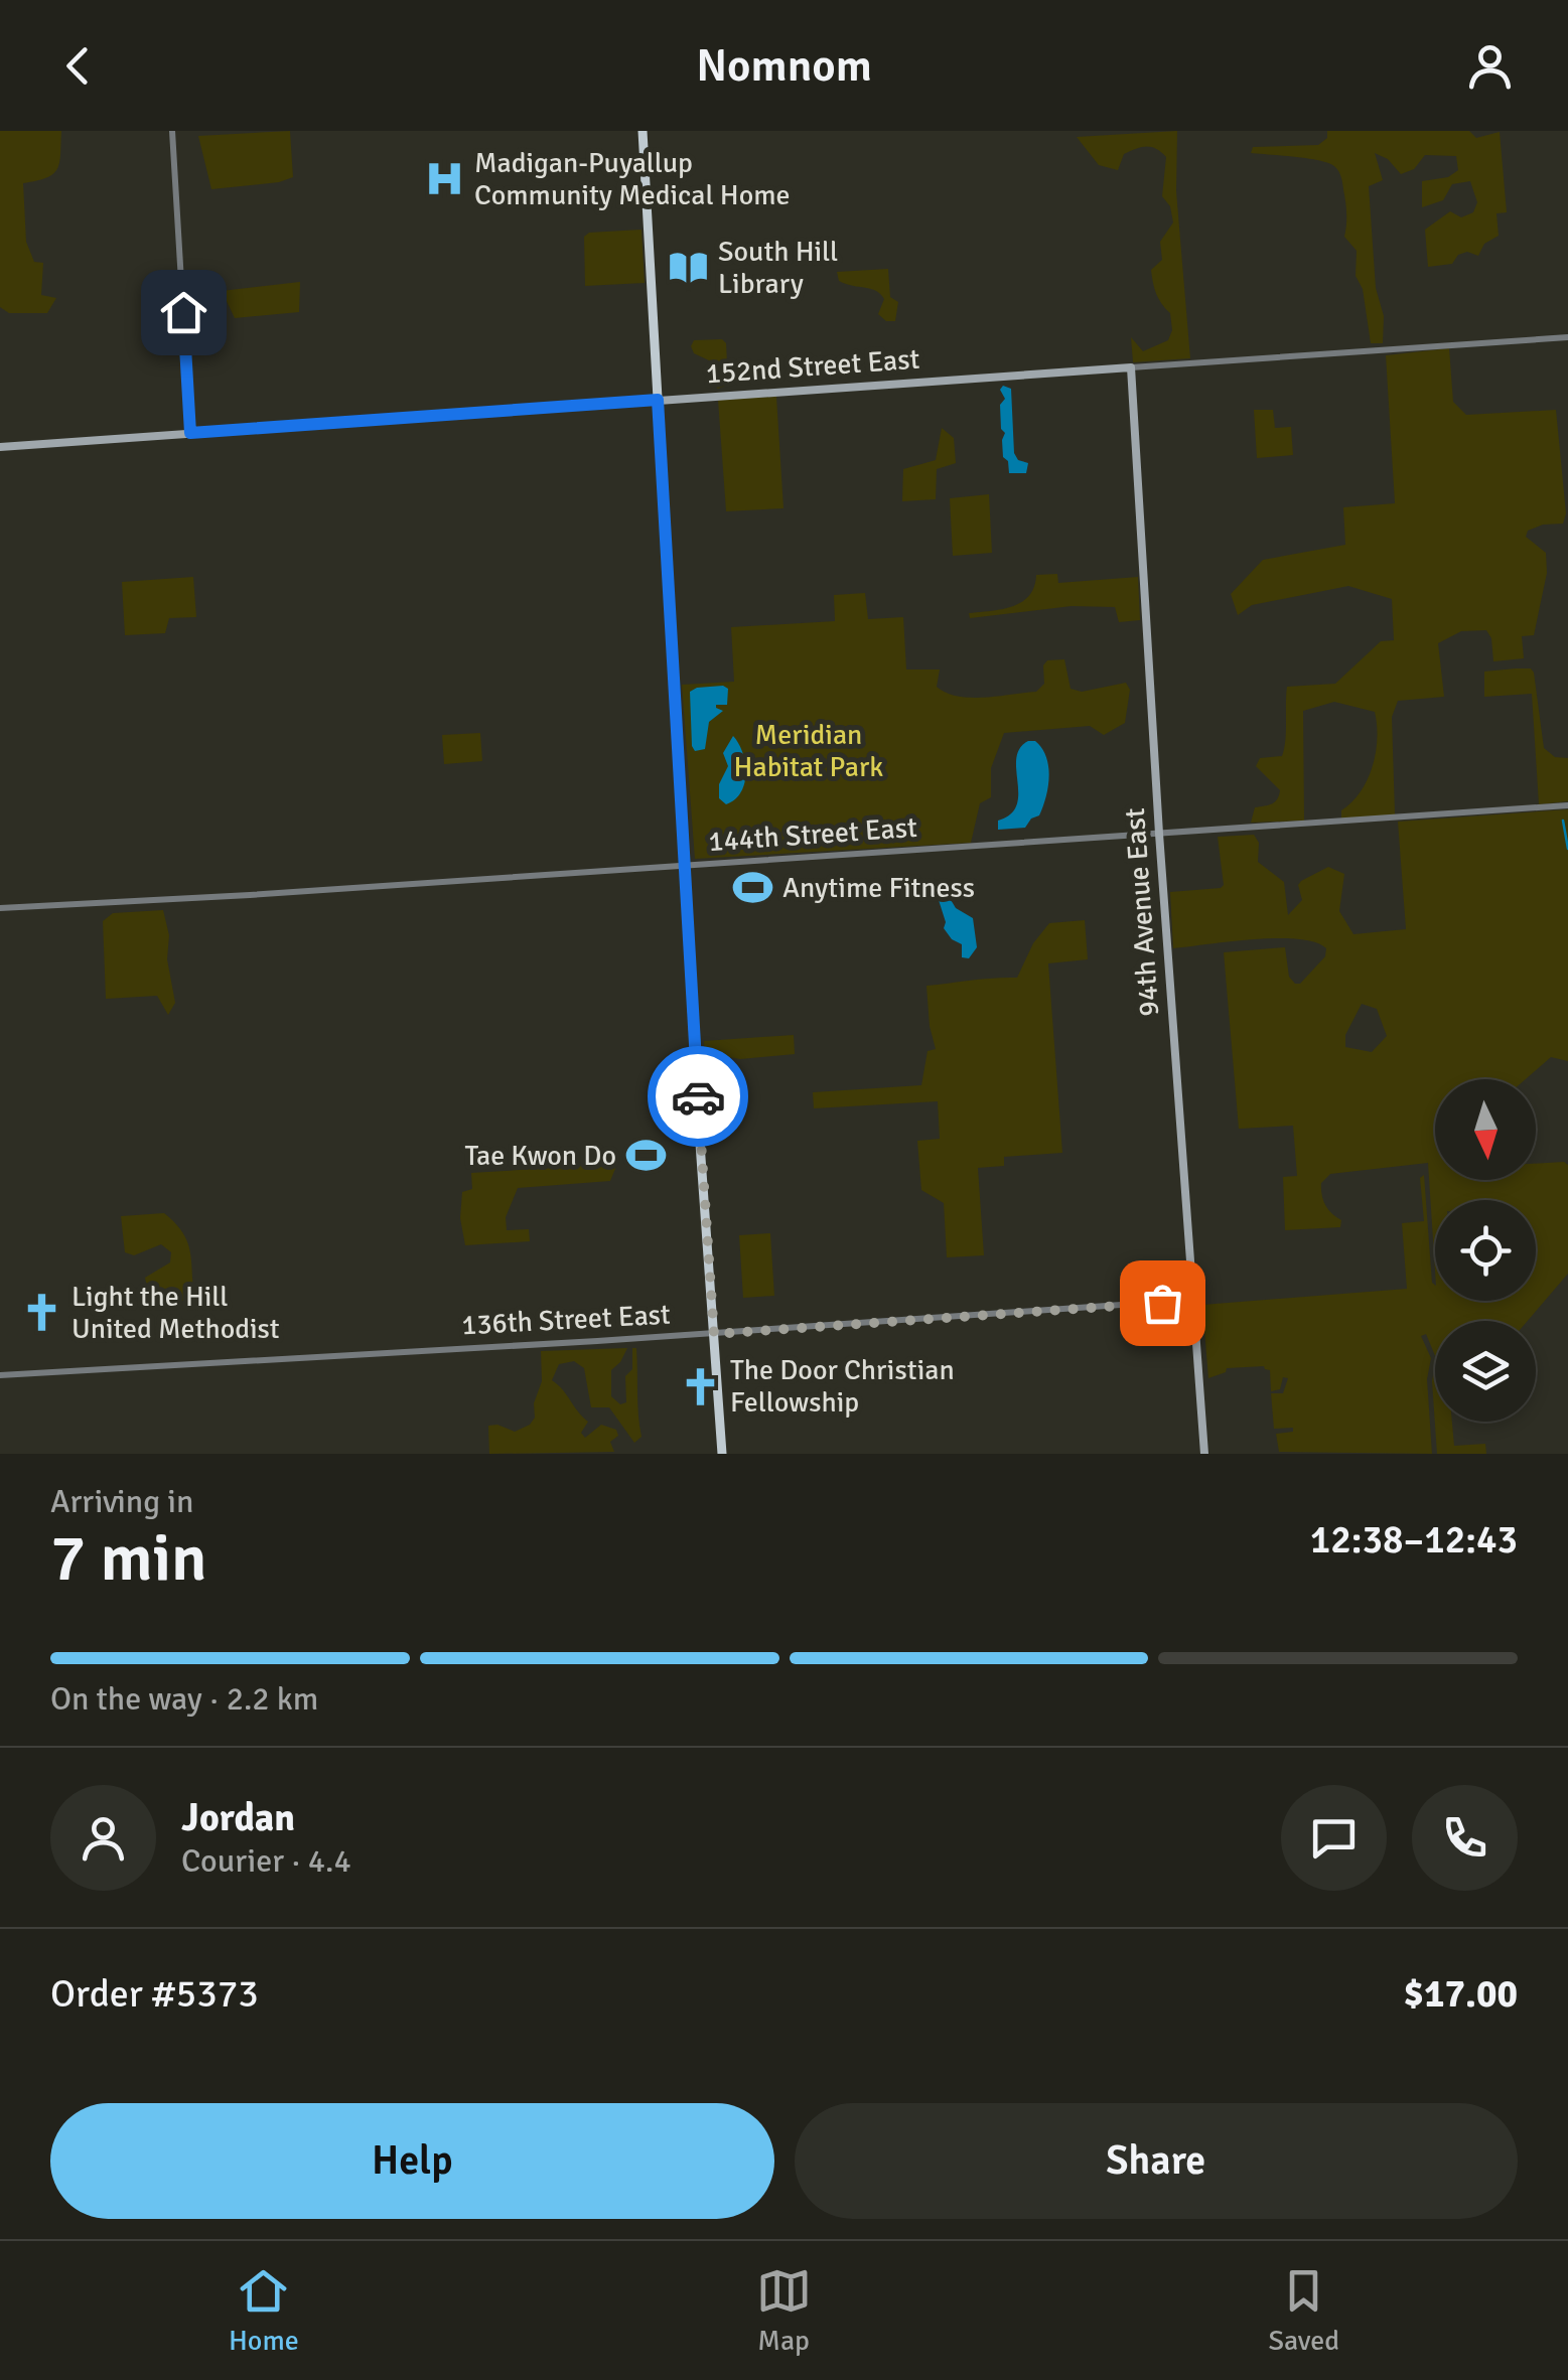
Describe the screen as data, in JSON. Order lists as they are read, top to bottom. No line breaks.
{"streets":{"main road":["152nd Street East","94th Avenue East"],"street":["144th Street East","136th Street East"]},"crossings":[["152nd Street East","94th Avenue East"],["144th Street East","94th Avenue East"],["94th Avenue East","136th Street East"]],"parks":["Meridian Habitat Park"],"places":{"hospital":["Madigan-Puyallup Community Medical Home"],"library":["South Hill Library"],"sports":["Anytime Fitness","Tae Kwon Do"],"church":["Light the Hill United Methodist","The Door Christian Fellowship"]},"north":"bottom","page":{"header":"Nomnom","heading":["7 min","Arriving in","12:38–12:43"],"panel":["Jordan","Courier · 4.4","Order #5373","$17.00"],"bar":"On the way · 2.2 km","buttons":["Help","Share"],"tabs":["Home","Map","Saved"]}}
